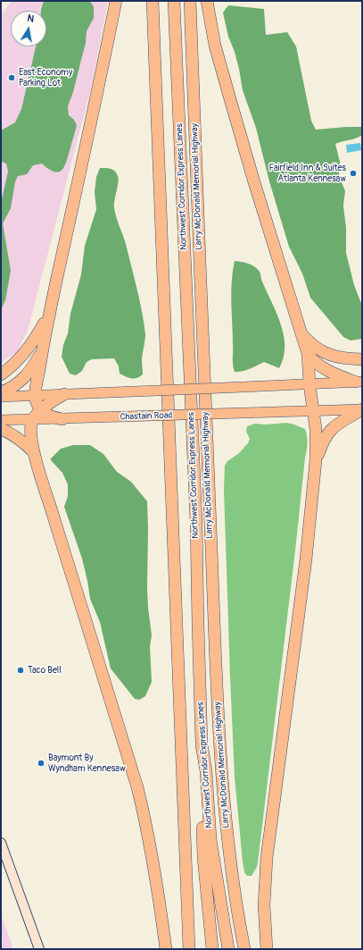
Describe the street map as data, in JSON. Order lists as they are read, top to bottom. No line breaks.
{"streets":{"highway":["Northwest Corridor Express Lanes","Larry McDonald Memorial Highway"],"main road":["Chastain Road"]},"places":["East Economy Parking Lot","Fairfield Inn & Suites Atlanta Kennesaw","Taco Bell","Baymont By Wyndham Kennesaw"],"north":"top"}
